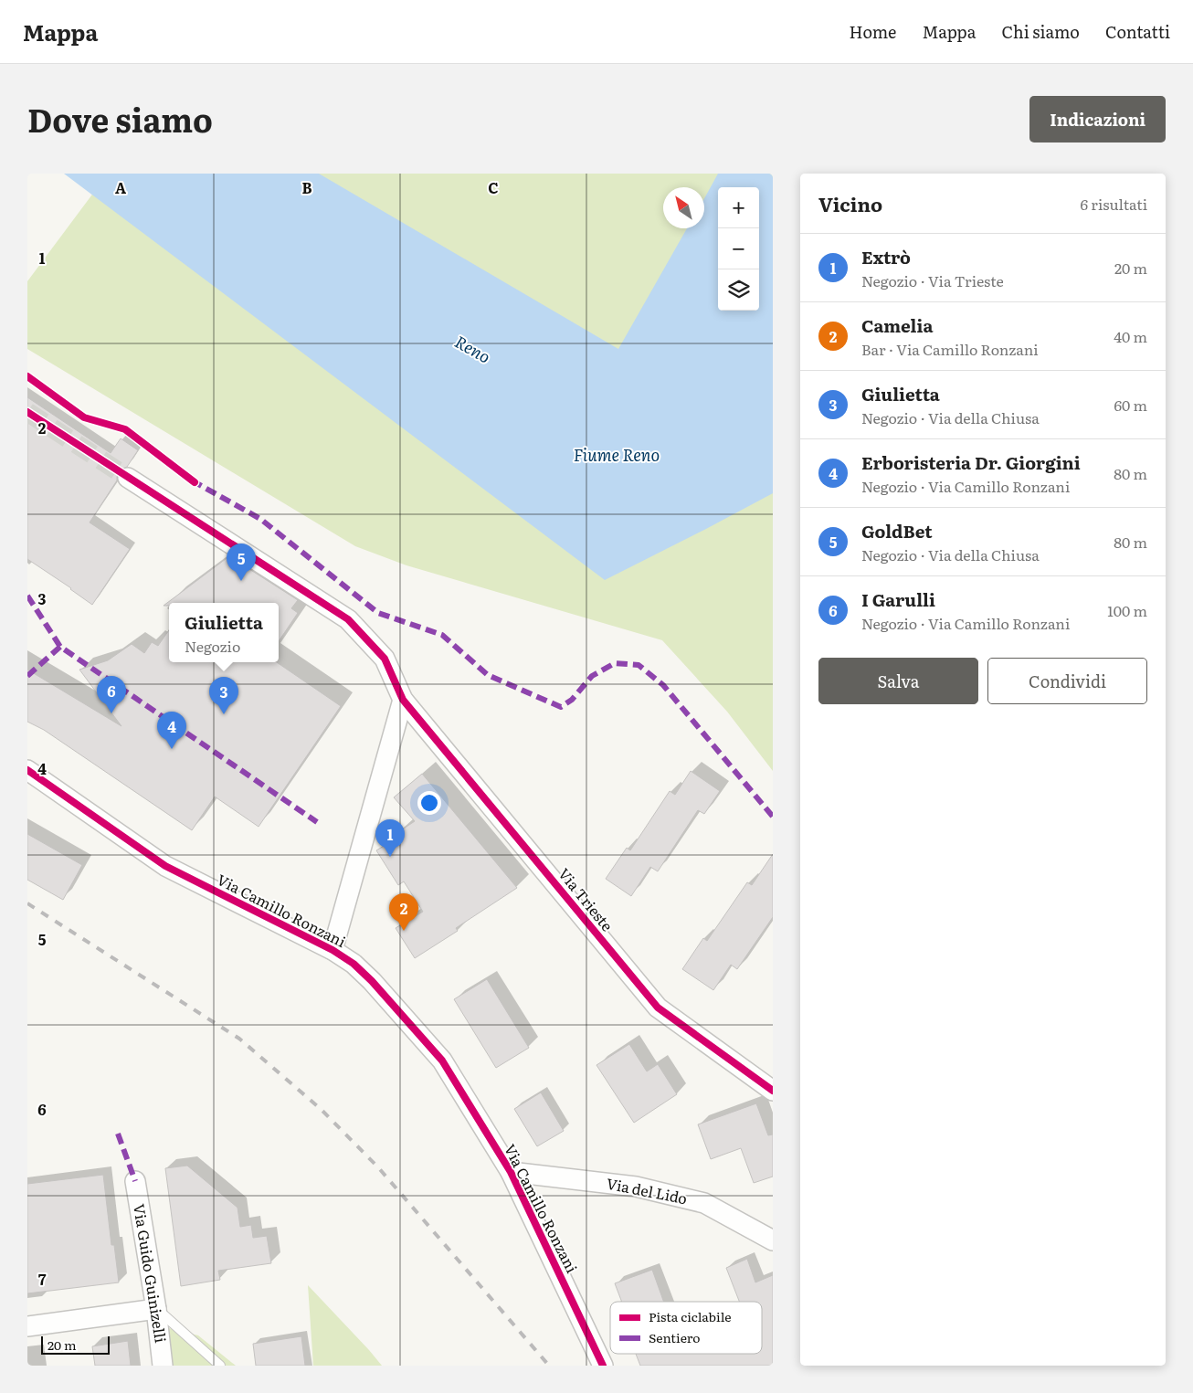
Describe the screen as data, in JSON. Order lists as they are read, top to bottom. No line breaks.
{"streets":{"street":["Via Trieste","Via Camillo Ronzani","Via del Lido","Via Guido Guinizelli"]},"crossings":[["Via Camillo Ronzani","Via del Lido"]],"water":["Reno","Fiume Reno"],"legend":["Pista ciclabile","Sentiero"],"scale_bar":"20 m","north":"top left","page":{"header":"Mappa","nav":["Home","Mappa","Chi siamo","Contatti"],"title":"Dove siamo","buttons":["Indicazioni",["Salva","Condividi"]],"heading":["Vicino","6 risultati"],"map_buttons":["+","−"],"list":[{"mark":"1","name":"Extrò","note":"Negozio · Via Trieste","value":"20 m"},{"mark":"2","name":"Camelia","note":"Bar · Via Camillo Ronzani","value":"40 m"},{"mark":"3","name":"Giulietta","note":"Negozio · Via della Chiusa","value":"60 m"},{"mark":"4","name":"Erboristeria Dr. Giorgini","note":"Negozio · Via Camillo Ronzani","value":"80 m"},{"mark":"5","name":"GoldBet","note":"Negozio · Via della Chiusa","value":"80 m"},{"mark":"6","name":"I Garulli","note":"Negozio · Via Camillo Ronzani","value":"100 m"}],"pins":["5","6","3","4","1","2"],"popup":["Giulietta","Negozio"],"scale":"20 m"},"grid":{"columns":["A","B","C"],"rows":["1","2","3","4","5","6","7"]}}
